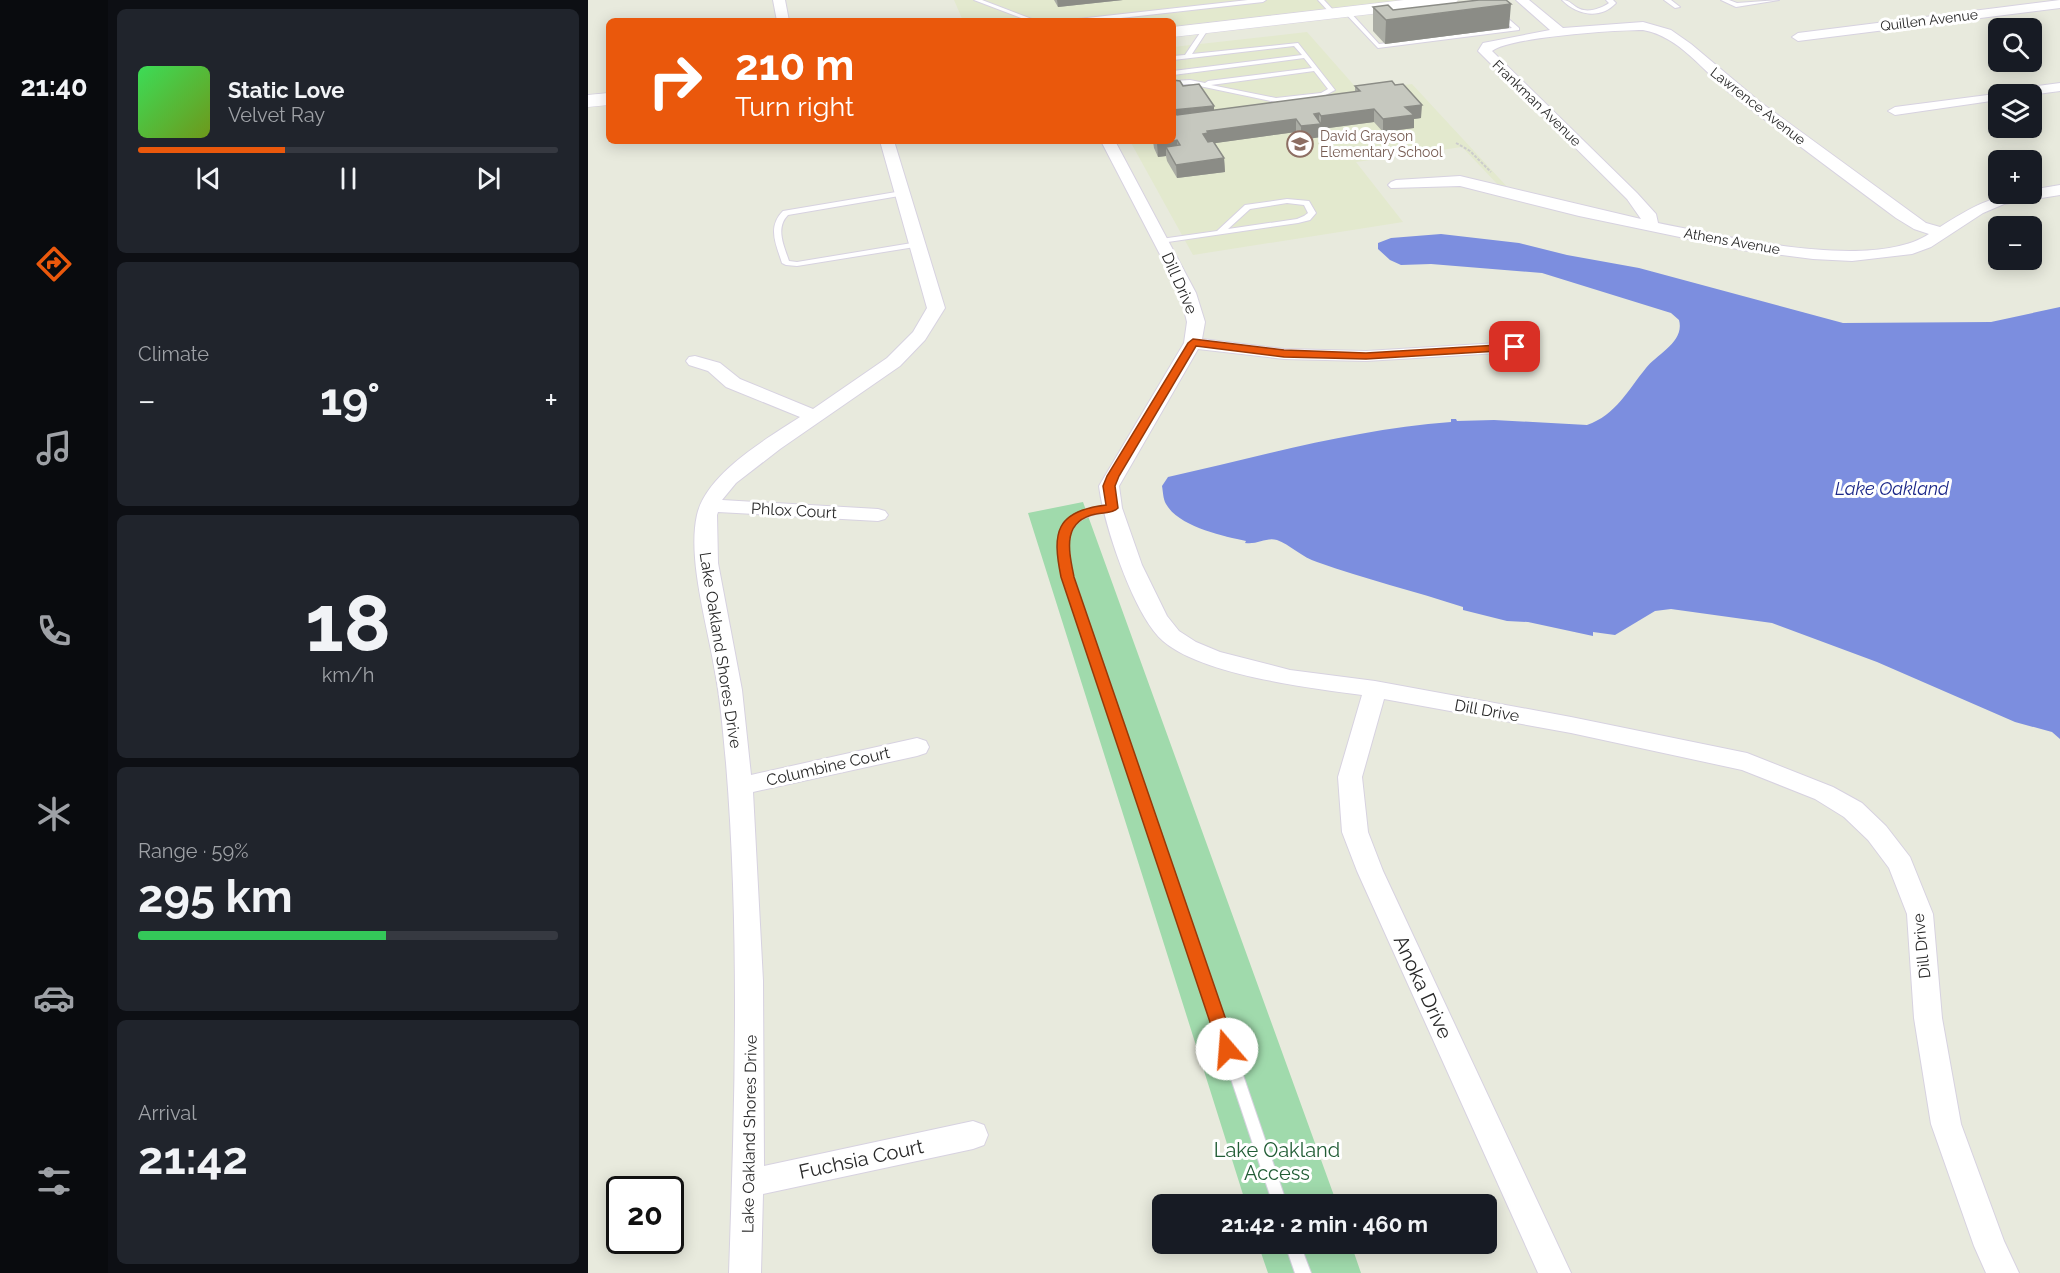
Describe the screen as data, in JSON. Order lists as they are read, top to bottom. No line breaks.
{"streets":{"street":["Quillen Avenue","Frankman Avenue","Lawrence Avenue","Athens Avenue","Dill Drive","Phlox Court","Lake Oakland Shores Drive","Columbine Court","Anoka Drive","Fuchsia Court"]},"crossings":[["Frankman Avenue","Lawrence Avenue"],["Frankman Avenue","Athens Avenue"],["Lawrence Avenue","Athens Avenue"],["Dill Drive","Anoka Drive"],["Phlox Court","Lake Oakland Shores Drive"],["Lake Oakland Shores Drive","Columbine Court"],["Lake Oakland Shores Drive","Fuchsia Court"]],"water":["Lake Oakland"],"parks":["Lake Oakland Access"],"places":{"school or university":["David Grayson Elementary School"]},"page":{"tabs":"21:40","map_buttons":["+","−"],"turn":["210 m","Turn right"],"song":["Static Love","Velvet Ray"],"tile":["Climate",["18","km/h"],["Range · 59%","295 km"],["Arrival","21:42"]],"heat":["−","19°","+"],"limit":"20","trip":"21:42 · 2 min · 460 m"}}
